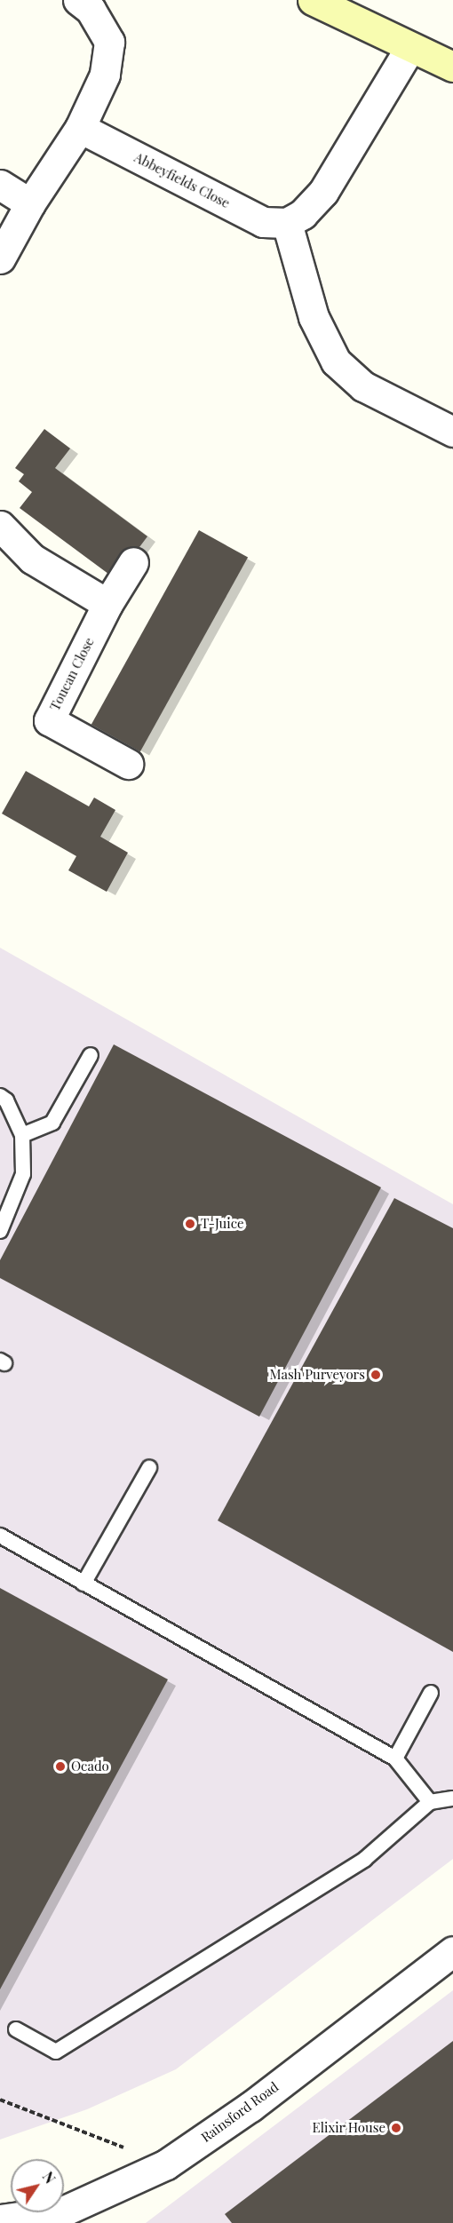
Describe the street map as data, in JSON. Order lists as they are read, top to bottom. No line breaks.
{"streets":{"street":["Abbeyfields Close","Toucan Close","Rainsford Road"]},"places":["T-Juice","Mash Purveyors","Ocado","Elixir House"],"north":"top right"}
